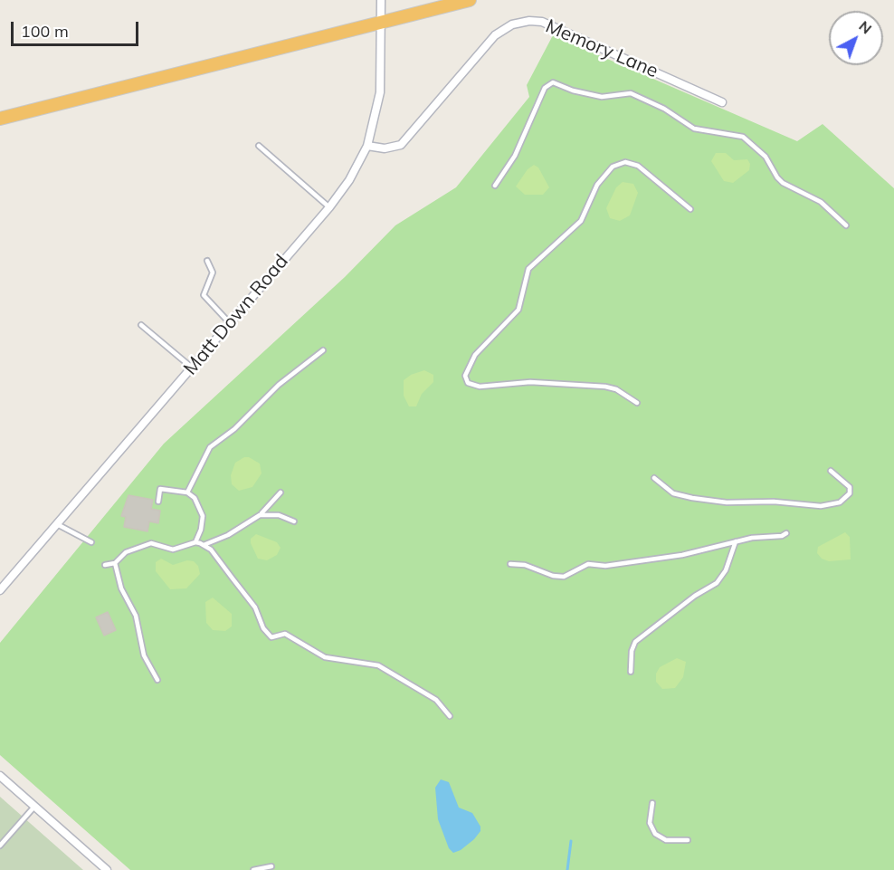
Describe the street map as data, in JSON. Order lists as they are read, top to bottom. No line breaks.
{"streets":{"street":["Memory Lane","Matt Down Road"]},"crossings":[["Memory Lane","Matt Down Road"]],"scale_bar":"100 m","north":"top right"}
